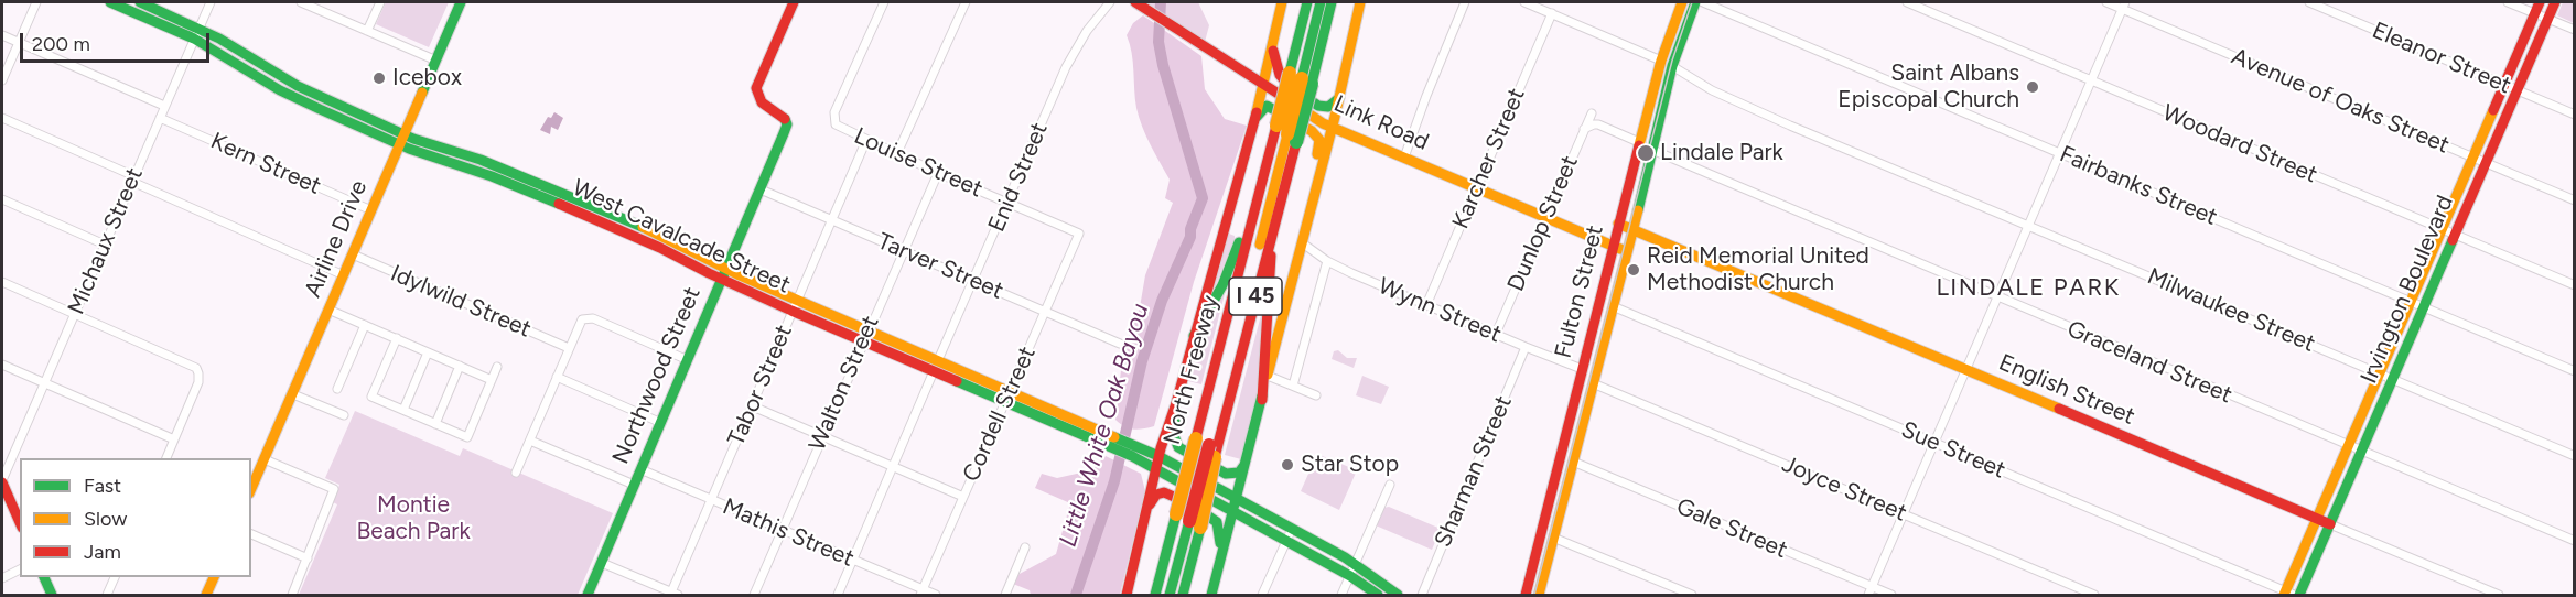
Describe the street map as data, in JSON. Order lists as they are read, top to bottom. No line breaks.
{"streets":{"main road":["Link Road","West Cavalcade Street","Airline Drive","Irvington Boulevard","Fulton Street","I 45","North Freeway","Northwood Street","English Street"],"street":["Eleanor Street","Avenue of Oaks Street","Woodard Street","Karcher Street","Louise Street","Kern Street","Enid Street","Fairbanks Street","Dunlop Street","Michaux Street","Tarver Street","Idylwild Street","Wynn Street","Milwaukee Street","Graceland Street","Walton Street","Tabor Street","Cordell Street","Sue Street","Sharman Street","Joyce Street","Gale Street","Mathis Street"]},"crossings":[["Eleanor Street","Irvington Boulevard"],["Avenue of Oaks Street","Irvington Boulevard"],["Link Road","Karcher Street"],["Link Road","Dunlop Street"],["Link Road","Fulton Street"],["Woodard Street","Irvington Boulevard"],["Karcher Street","Wynn Street"],["Karcher Street","Milwaukee Street"],["Louise Street","Enid Street"],["Louise Street","Walton Street"],["Louise Street","Tabor Street"],["Louise Street","Cordell Street"],["Kern Street","Airline Drive"],["Kern Street","Michaux Street"],["Enid Street","West Cavalcade Street"],["Enid Street","Tarver Street"],["Enid Street","Mathis Street"],["Fairbanks Street","Irvington Boulevard"],["Dunlop Street","Wynn Street"],["Dunlop Street","Graceland Street"],["West Cavalcade Street","Airline Drive"],["West Cavalcade Street","Michaux Street"],["West Cavalcade Street","Northwood Street"],["West Cavalcade Street","Walton Street"],["West Cavalcade Street","Tabor Street"],["West Cavalcade Street","Cordell Street"],["Airline Drive","Idylwild Street"],["Tarver Street","Northwood Street"],["Tarver Street","Walton Street"],["Tarver Street","Tabor Street"],["Tarver Street","Cordell Street"],["Irvington Boulevard","Milwaukee Street"],["Irvington Boulevard","Graceland Street"],["Irvington Boulevard","English Street"],["Irvington Boulevard","Sue Street"],["Fulton Street","Wynn Street"],["Fulton Street","Milwaukee Street"],["Fulton Street","Graceland Street"],["Fulton Street","English Street"],["Fulton Street","Sue Street"],["Fulton Street","Joyce Street"],["Fulton Street","Gale Street"],["Wynn Street","Sharman Street"],["Northwood Street","Mathis Street"],["Walton Street","Mathis Street"],["Tabor Street","Mathis Street"],["Cordell Street","Mathis Street"]],"districts":["LINDALE PARK"],"water":["Little White Oak Bayou"],"parks":["Montie Beach Park"],"places":["Icebox","Saint Albans Episcopal Church","Lindale Park","Reid Memorial United Methodist Church","Star Stop"],"legend":["Fast","Slow","Jam"],"scale_bar":"200 m"}
